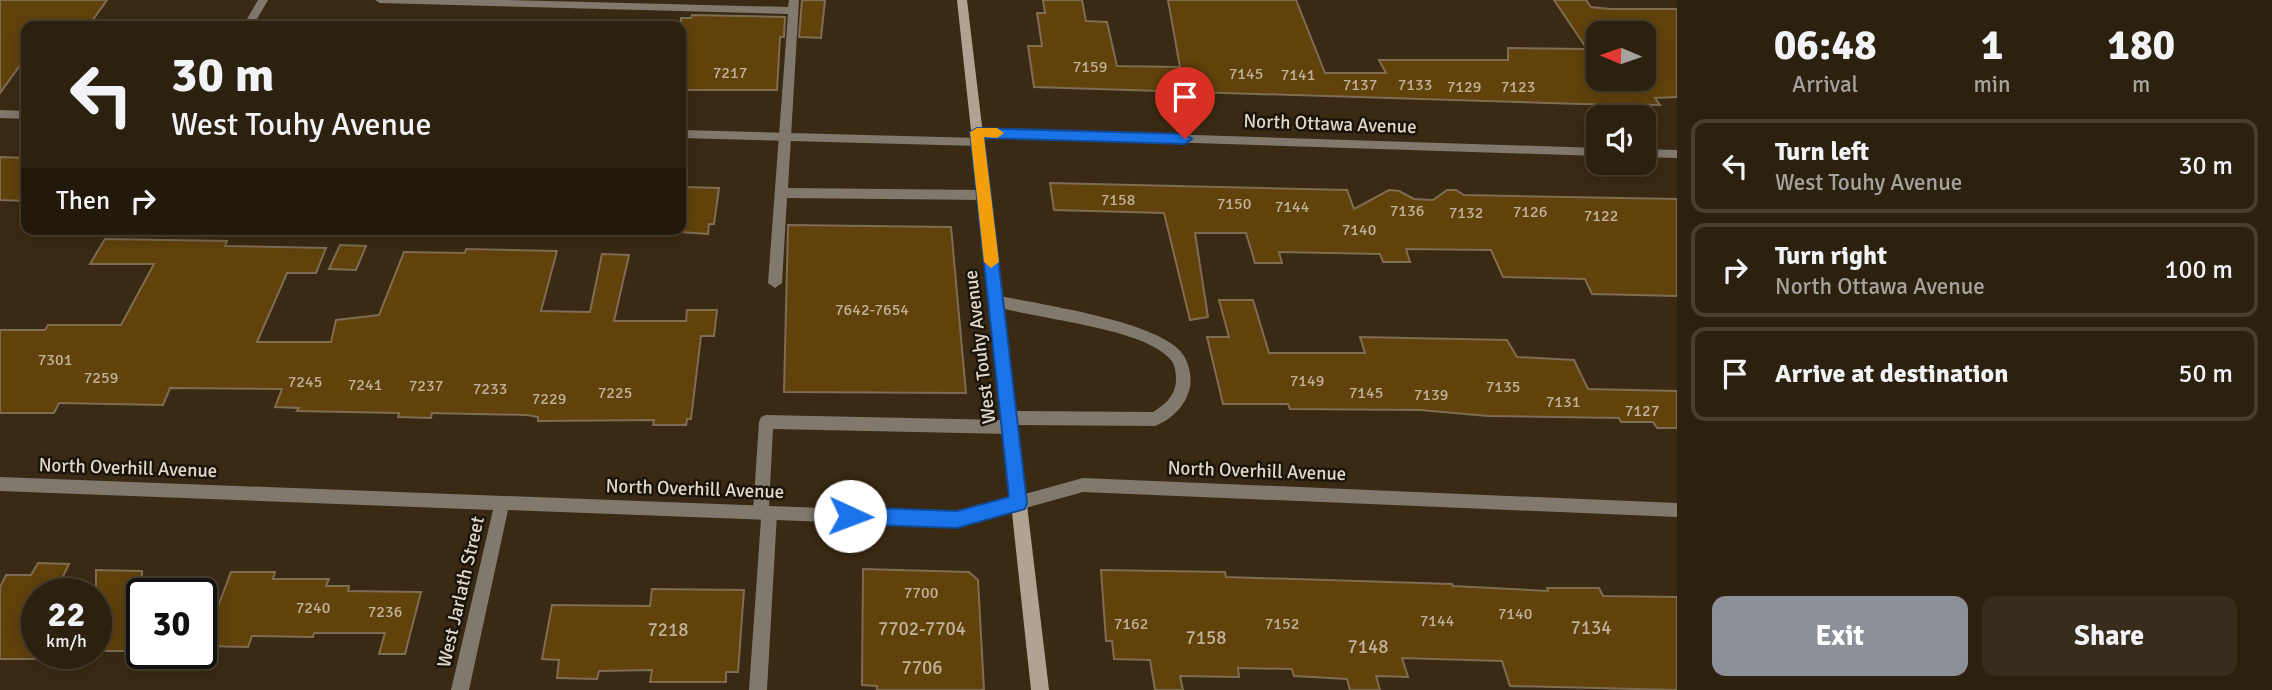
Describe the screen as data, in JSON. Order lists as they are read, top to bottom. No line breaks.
{"streets":{"main road":["West Touhy Avenue"],"street":["North Ottawa Avenue","North Overhill Avenue","West Jarlath Street"]},"crossings":[["North Ottawa Avenue","West Touhy Avenue"],["West Touhy Avenue","North Overhill Avenue"],["North Overhill Avenue","West Jarlath Street"]],"house_numbers":["7159","7217","7145","7141","7137","7133","7129","7123","7158","7150","7144","7136","7126","7132","7122","7140","7642-7654","7301","7259","7149","7245","7241","7237","7135","7233","7225","7145","7139","7229","7131","7127","7700","7240","7236","7140","7144","7162","7152","7134","7702-7704","7218","7158","7148","7706"],"north":"left","page":{"eta":["06:48","Arrival","1","min","180","m"],"turn":["30 m","West Touhy Avenue"],"list":[{"name":"Turn left","note":"West Touhy Avenue","value":"30 m"},{"name":"Turn right","note":"North Ottawa Avenue","value":"100 m"},{"name":"Arrive at destination","value":"50 m"}],"then":"Then","speed":"22 km/h","limit":"30","buttons":["Exit","Share"]}}
